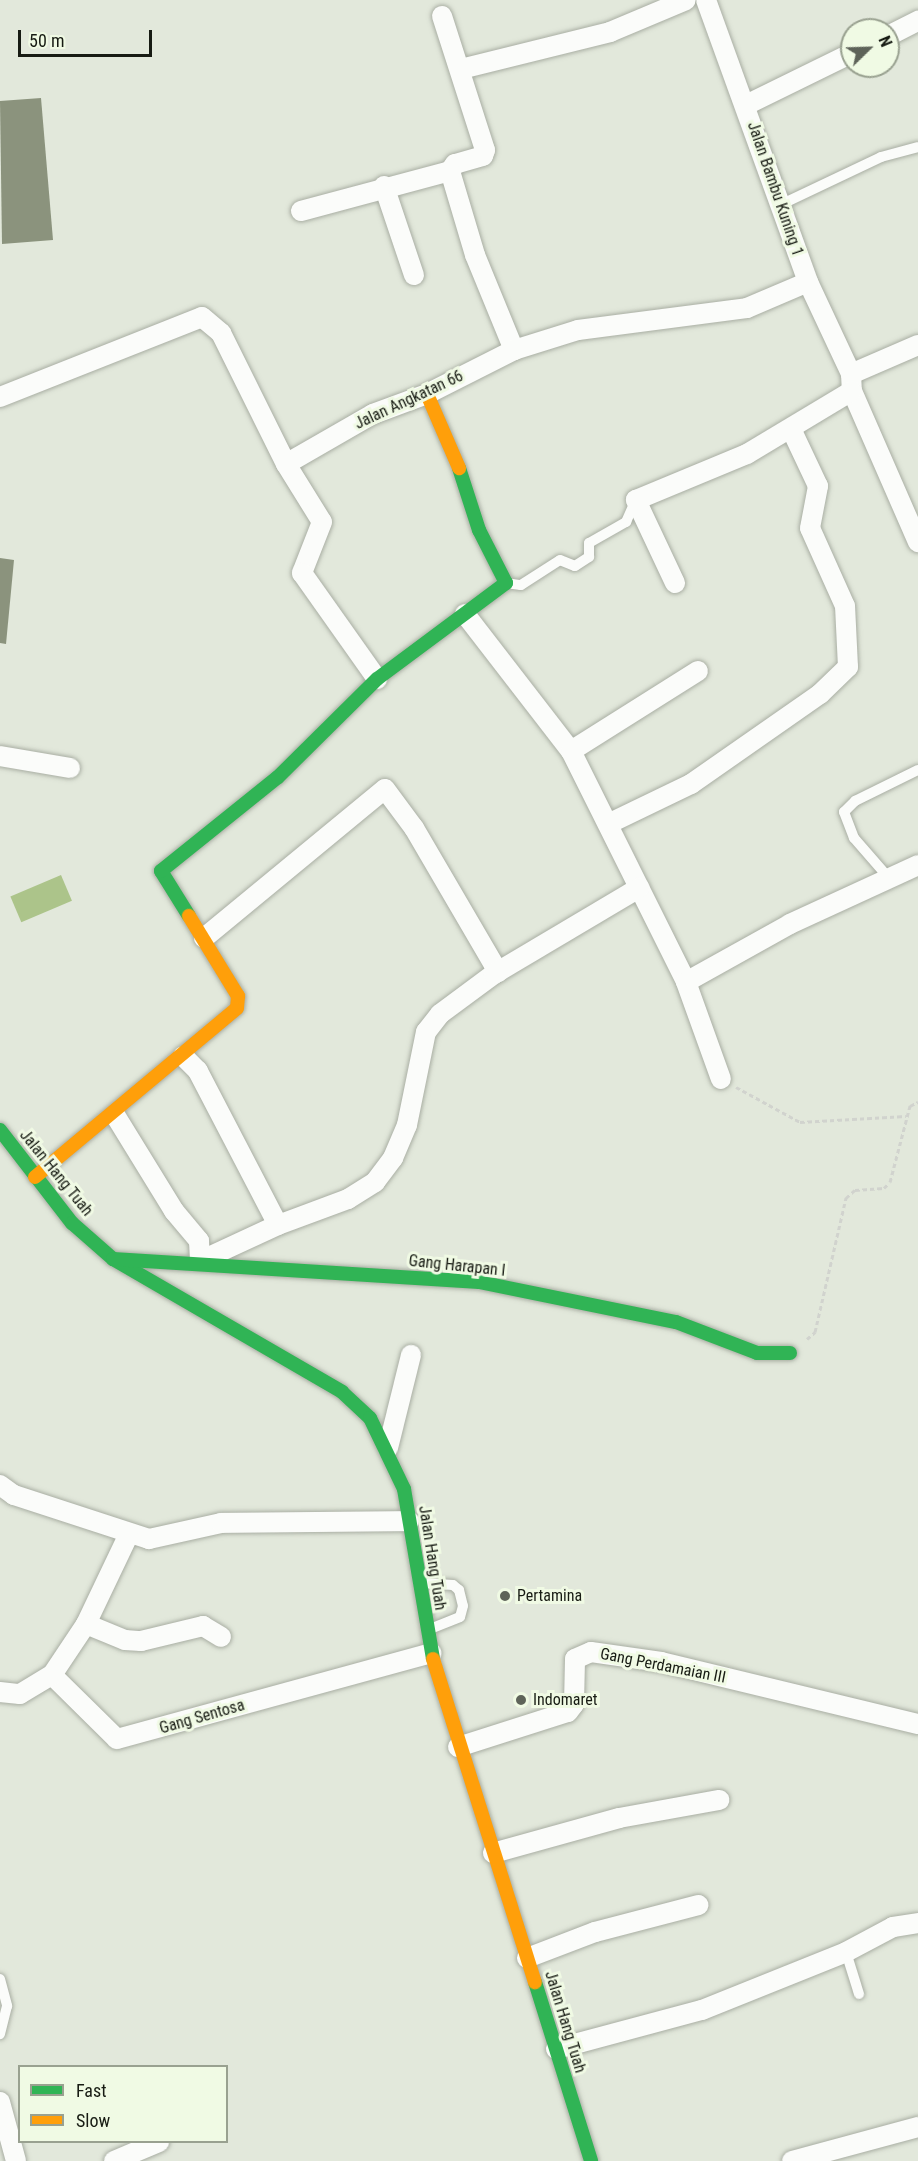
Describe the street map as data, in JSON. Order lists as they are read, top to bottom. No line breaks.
{"streets":{"street":["Jalan Bambu Kuning 1","Jalan Angkatan 66","Jalan Hang Tuah","Gang Harapan I","Gang Perdamaian III","Gang Sentosa"]},"crossings":[["Jalan Bambu Kuning 1","Jalan Angkatan 66"],["Jalan Hang Tuah","Gang Harapan I"],["Jalan Hang Tuah","Gang Perdamaian III"],["Jalan Hang Tuah","Gang Sentosa"]],"places":["Pertamina","Indomaret"],"legend":["Fast","Slow"],"scale_bar":"50 m","north":"top right"}
